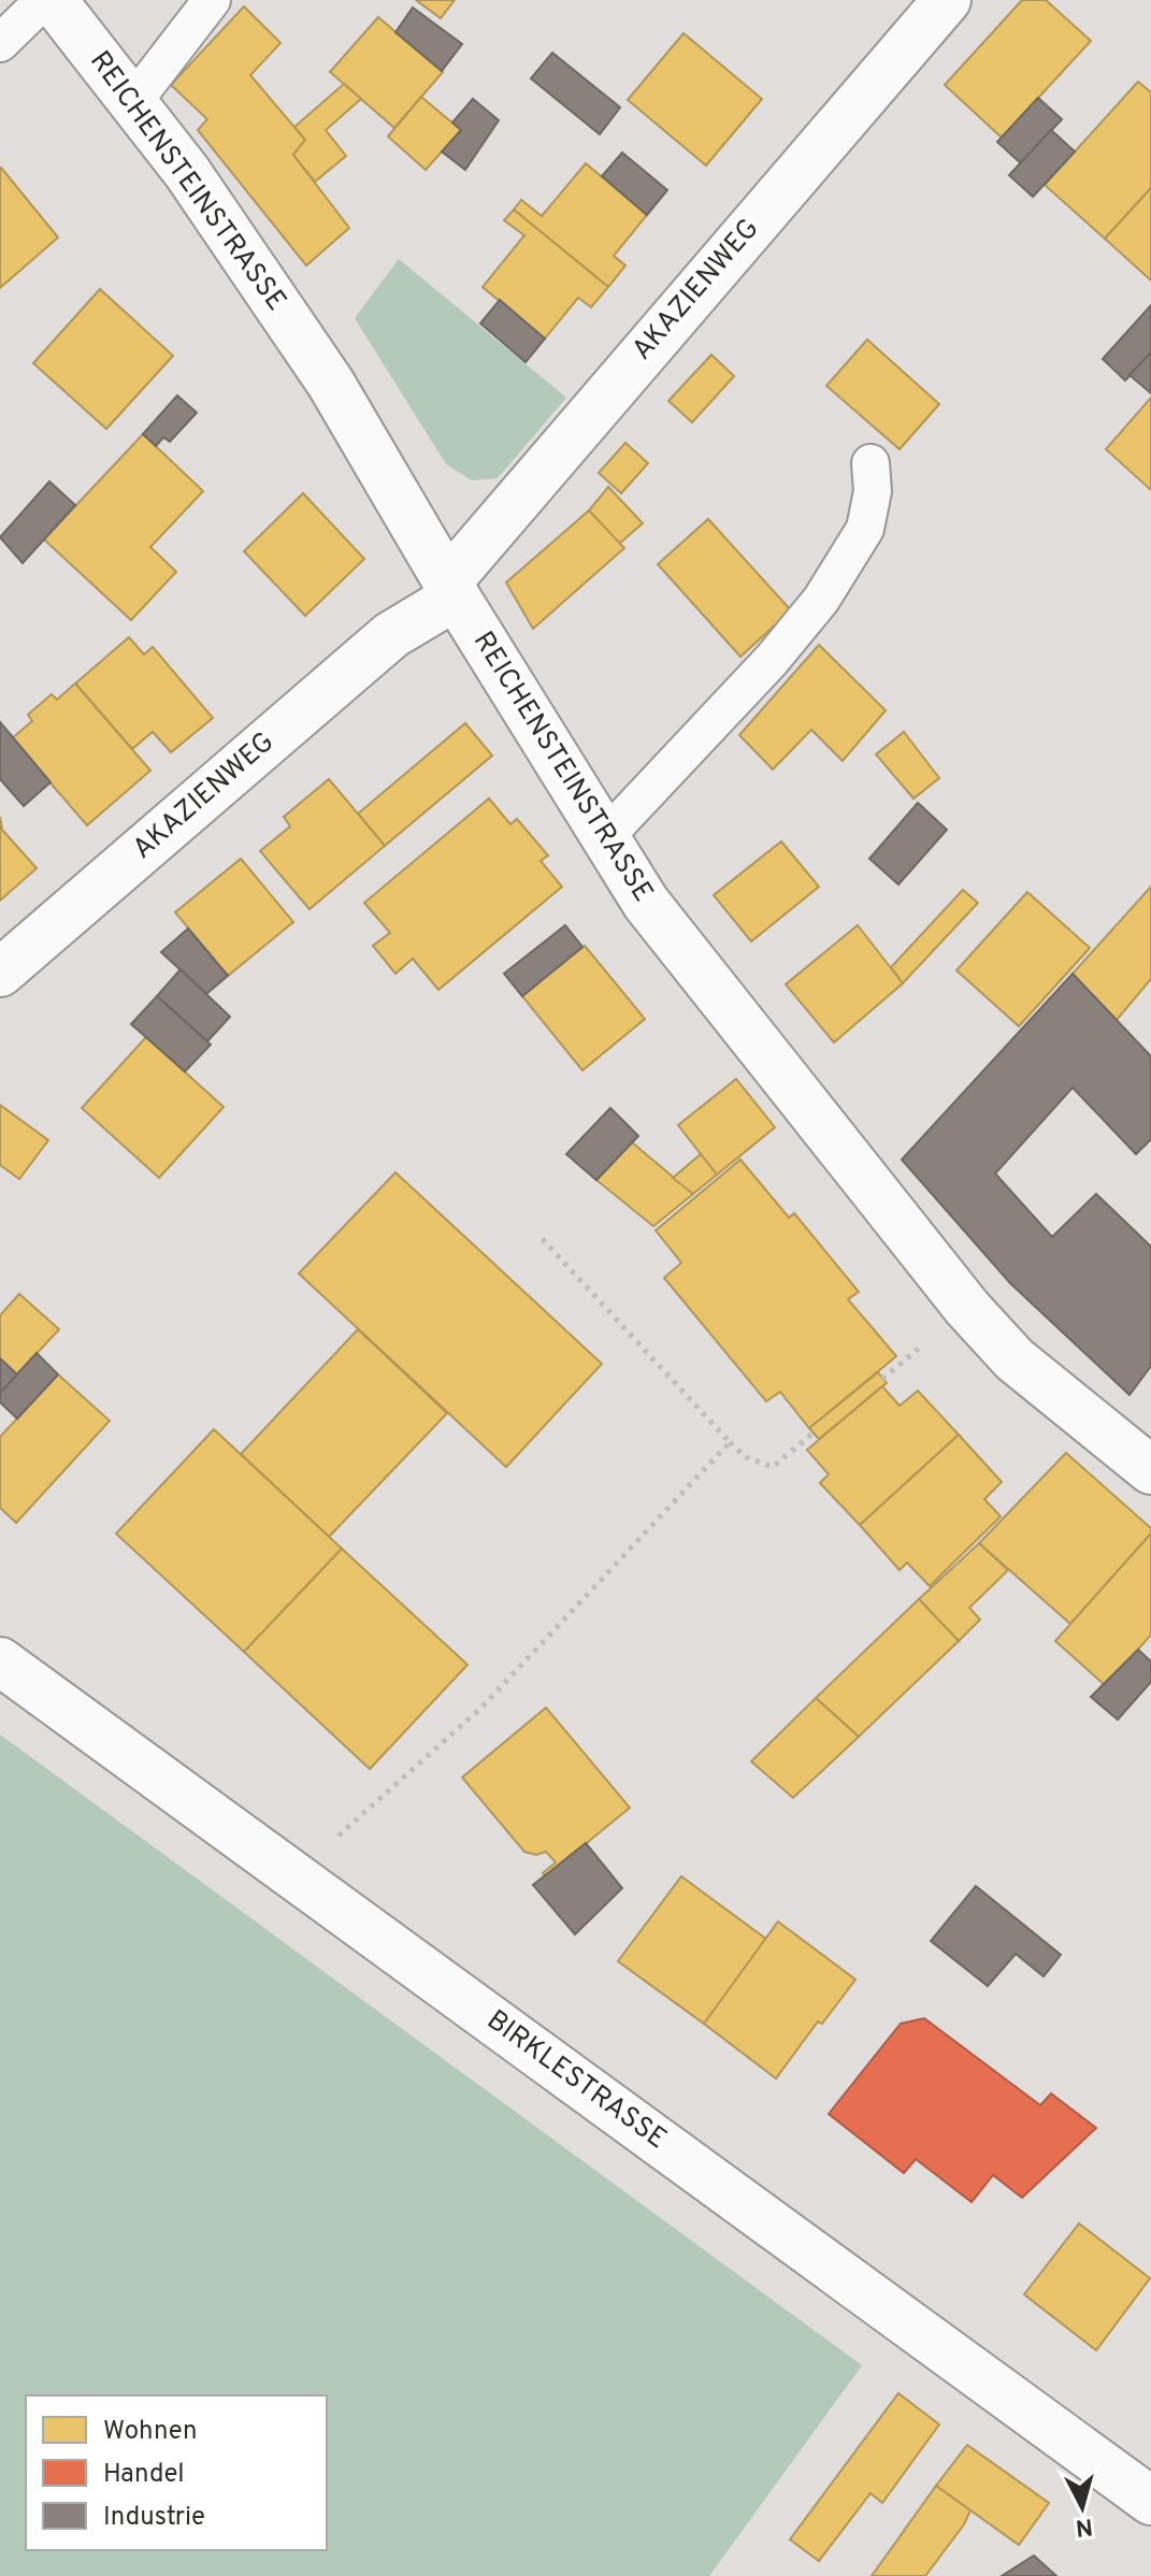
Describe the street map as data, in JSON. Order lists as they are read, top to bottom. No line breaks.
{"streets":{"street":["REICHENSTEINSTRASSE","AKAZIENWEG","BIRKLESTRASSE"]},"crossings":[["REICHENSTEINSTRASSE","AKAZIENWEG"]],"legend":["Wohnen","Handel","Industrie"],"north":"bottom"}
